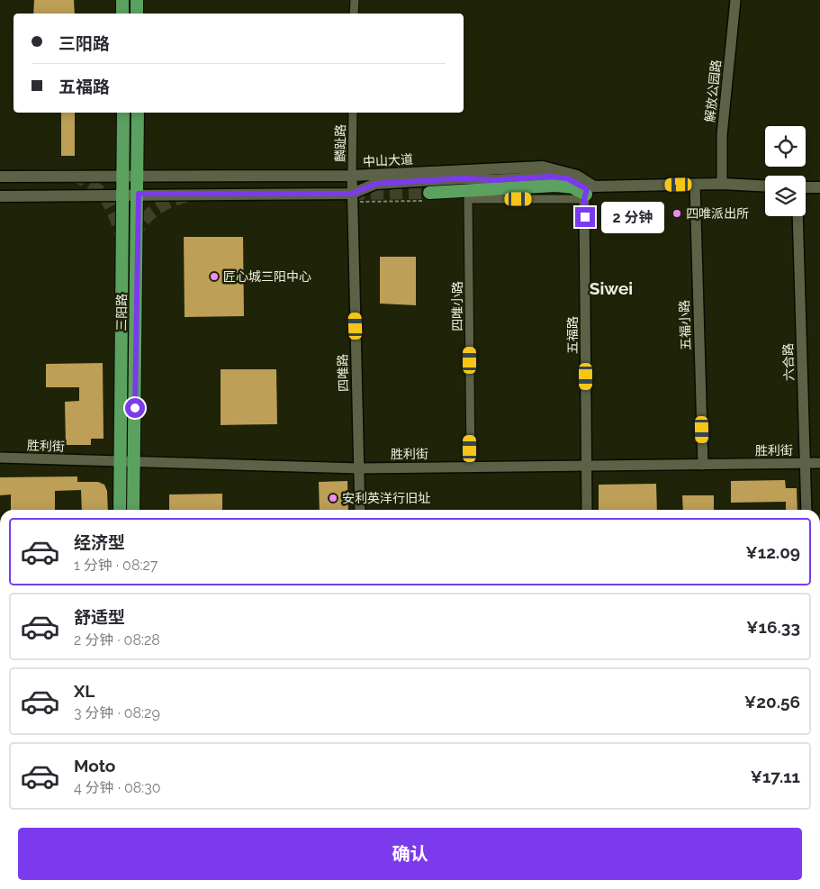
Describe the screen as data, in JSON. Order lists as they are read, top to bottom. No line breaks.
{"streets":{"main road":["中山大道","三阳路"],"street":["解放公园路","麟趾路","四唯小路","五福小路","五福路","六合路","四唯路","胜利街"]},"crossings":[["解放公园路","中山大道"],["麟趾路","中山大道"],["麟趾路","四唯路"],["中山大道","四唯小路"],["中山大道","三阳路"],["中山大道","五福小路"],["中山大道","五福路"],["中山大道","四唯路"],["四唯小路","胜利街"],["三阳路","胜利街"],["五福小路","胜利街"],["五福路","胜利街"],["六合路","胜利街"],["四唯路","胜利街"]],"districts":["Siwei"],"places":["四唯派出所","匠心城三阳中心","安利英洋行旧址"],"page":{"banner":["三阳路","五福路"],"bubble":"2 分钟","list":[{"name":"经济型","note":"1 分钟 · 08:27","value":"¥12.09"},{"name":"舒适型","note":"2 分钟 · 08:28","value":"¥16.33"},{"name":"XL","note":"3 分钟 · 08:29","value":"¥20.56"},{"name":"Moto","note":"4 分钟 · 08:30","value":"¥17.11"}],"buttons":"确认"}}
